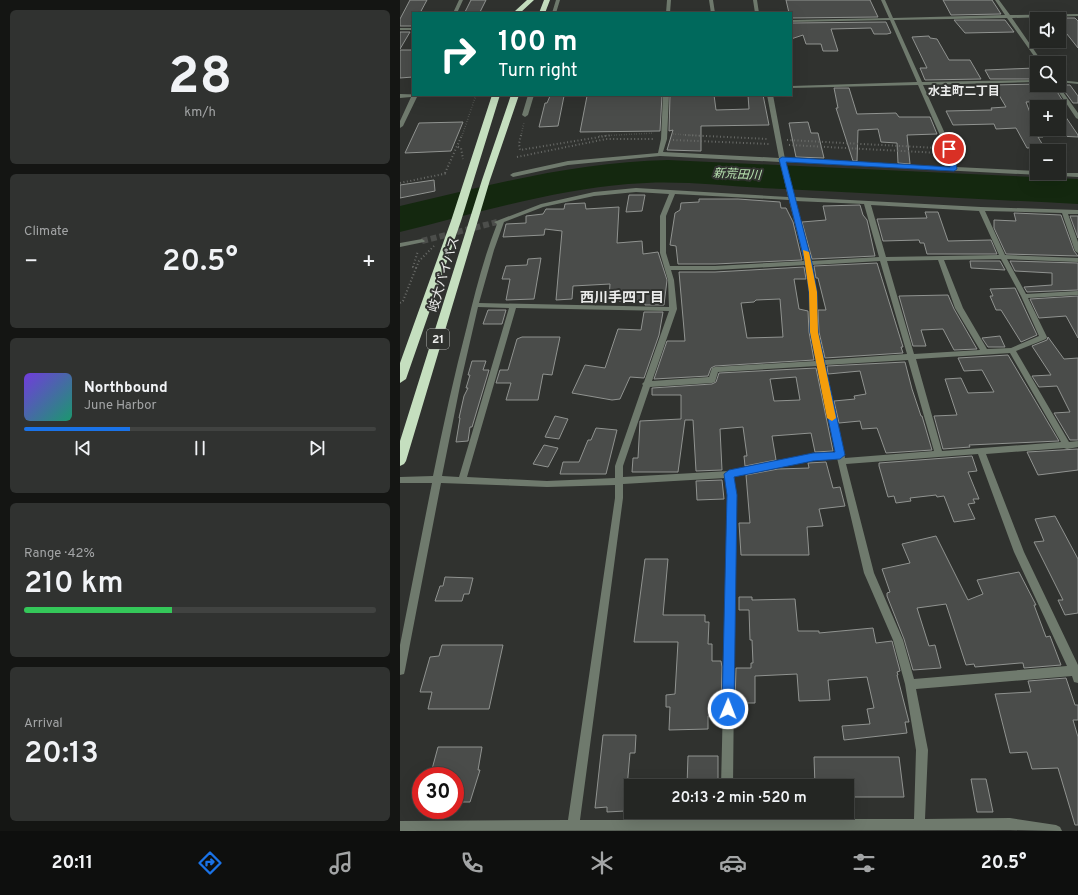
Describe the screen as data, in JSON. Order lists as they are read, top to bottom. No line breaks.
{"streets":{"highway":["岐大バイパス","21"]},"districts":["水主町二丁目","西川手四丁目"],"water":["新荒田川"],"page":{"tile":[["28","km/h"],"Climate",["Range · 42%","210 km"],["Arrival","20:13"]],"map_buttons":["+","−"],"turn":["100 m","Turn right"],"heat":["−","20.5°","+"],"song":["Northbound","June Harbor"],"limit":"30","trip":"20:13 · 2 min · 520 m","tabs":["20:11","20.5°"]}}
